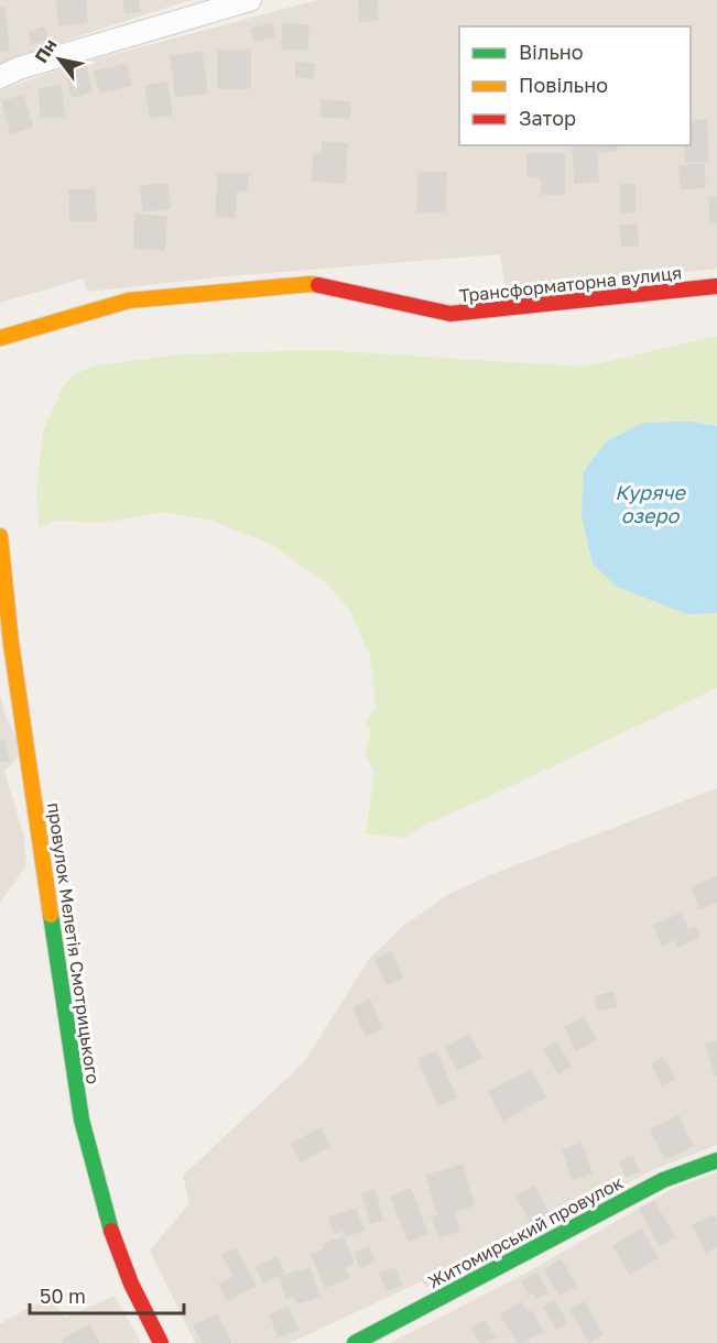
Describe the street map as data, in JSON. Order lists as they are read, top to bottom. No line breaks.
{"streets":{"street":["Трансформаторна вулиця","провулок Мелетія Смотрицького","Житомирський провулок"]},"water":["Куряче озеро"],"legend":["Вільно","Повільно","Затор"],"scale_bar":"50 m","north":"top left"}
